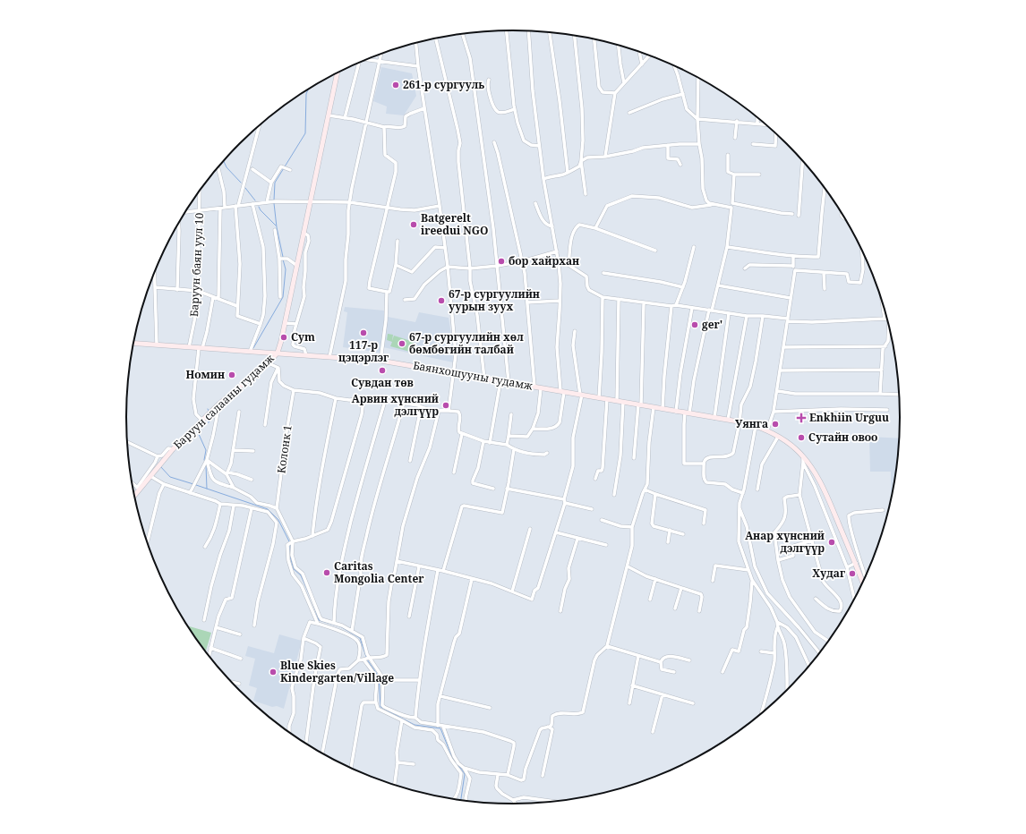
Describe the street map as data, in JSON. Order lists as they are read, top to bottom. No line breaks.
{"streets":{"main road":["Баянхошууны гудамж","Баруун салааны гудамж"],"street":["Баруун баян уул 10","Колонк 1"]},"crossings":[["Баруун баян уул 10","Баянхошууны гудамж"],["Баянхошууны гудамж","Баруун салааны гудамж"]],"places":{"other":["261-р сургууль","Batgerelt ireedui NGO","бор хайрхан","67-р сургуулийн уурын зуух","ger'","117-р цэцэрлэг","Cym","67-р сургуулийн хөл бөмбөгийн талбай","Сувдан төв","Номин","Арвин хүнсний дэлгүүр","Уянга","Сутайн овоо","Анар хүнсний дэлгүүр","Caritas Mongolia Center","Худаг","Blue Skies Kindergarten/Village"],"health":["Enkhiin Urguu"]}}
